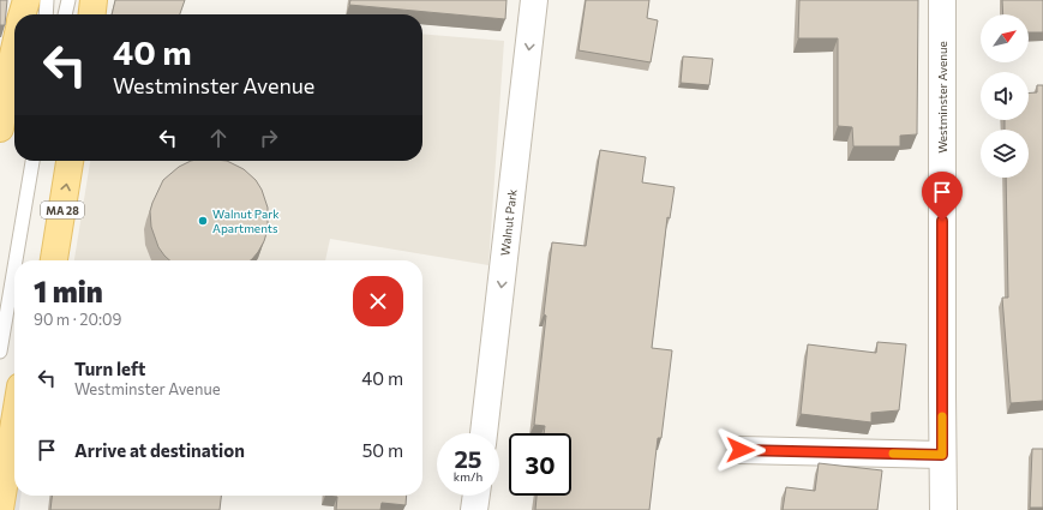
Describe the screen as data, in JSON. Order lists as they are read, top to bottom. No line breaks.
{"streets":{"main road":["MA 28"],"street":["Westminster Avenue","Walnut Park"]},"one_way":["Walnut Park"],"places":["Walnut Park Apartments"],"north":"top right","page":{"turn":["40 m","Westminster Avenue"],"heading":["1 min","90 m · 20:09"],"list":[{"name":"Turn left","note":"Westminster Avenue","value":"40 m"},{"name":"Arrive at destination","value":"50 m"}],"speed":"25 km/h","limit":"30"}}
